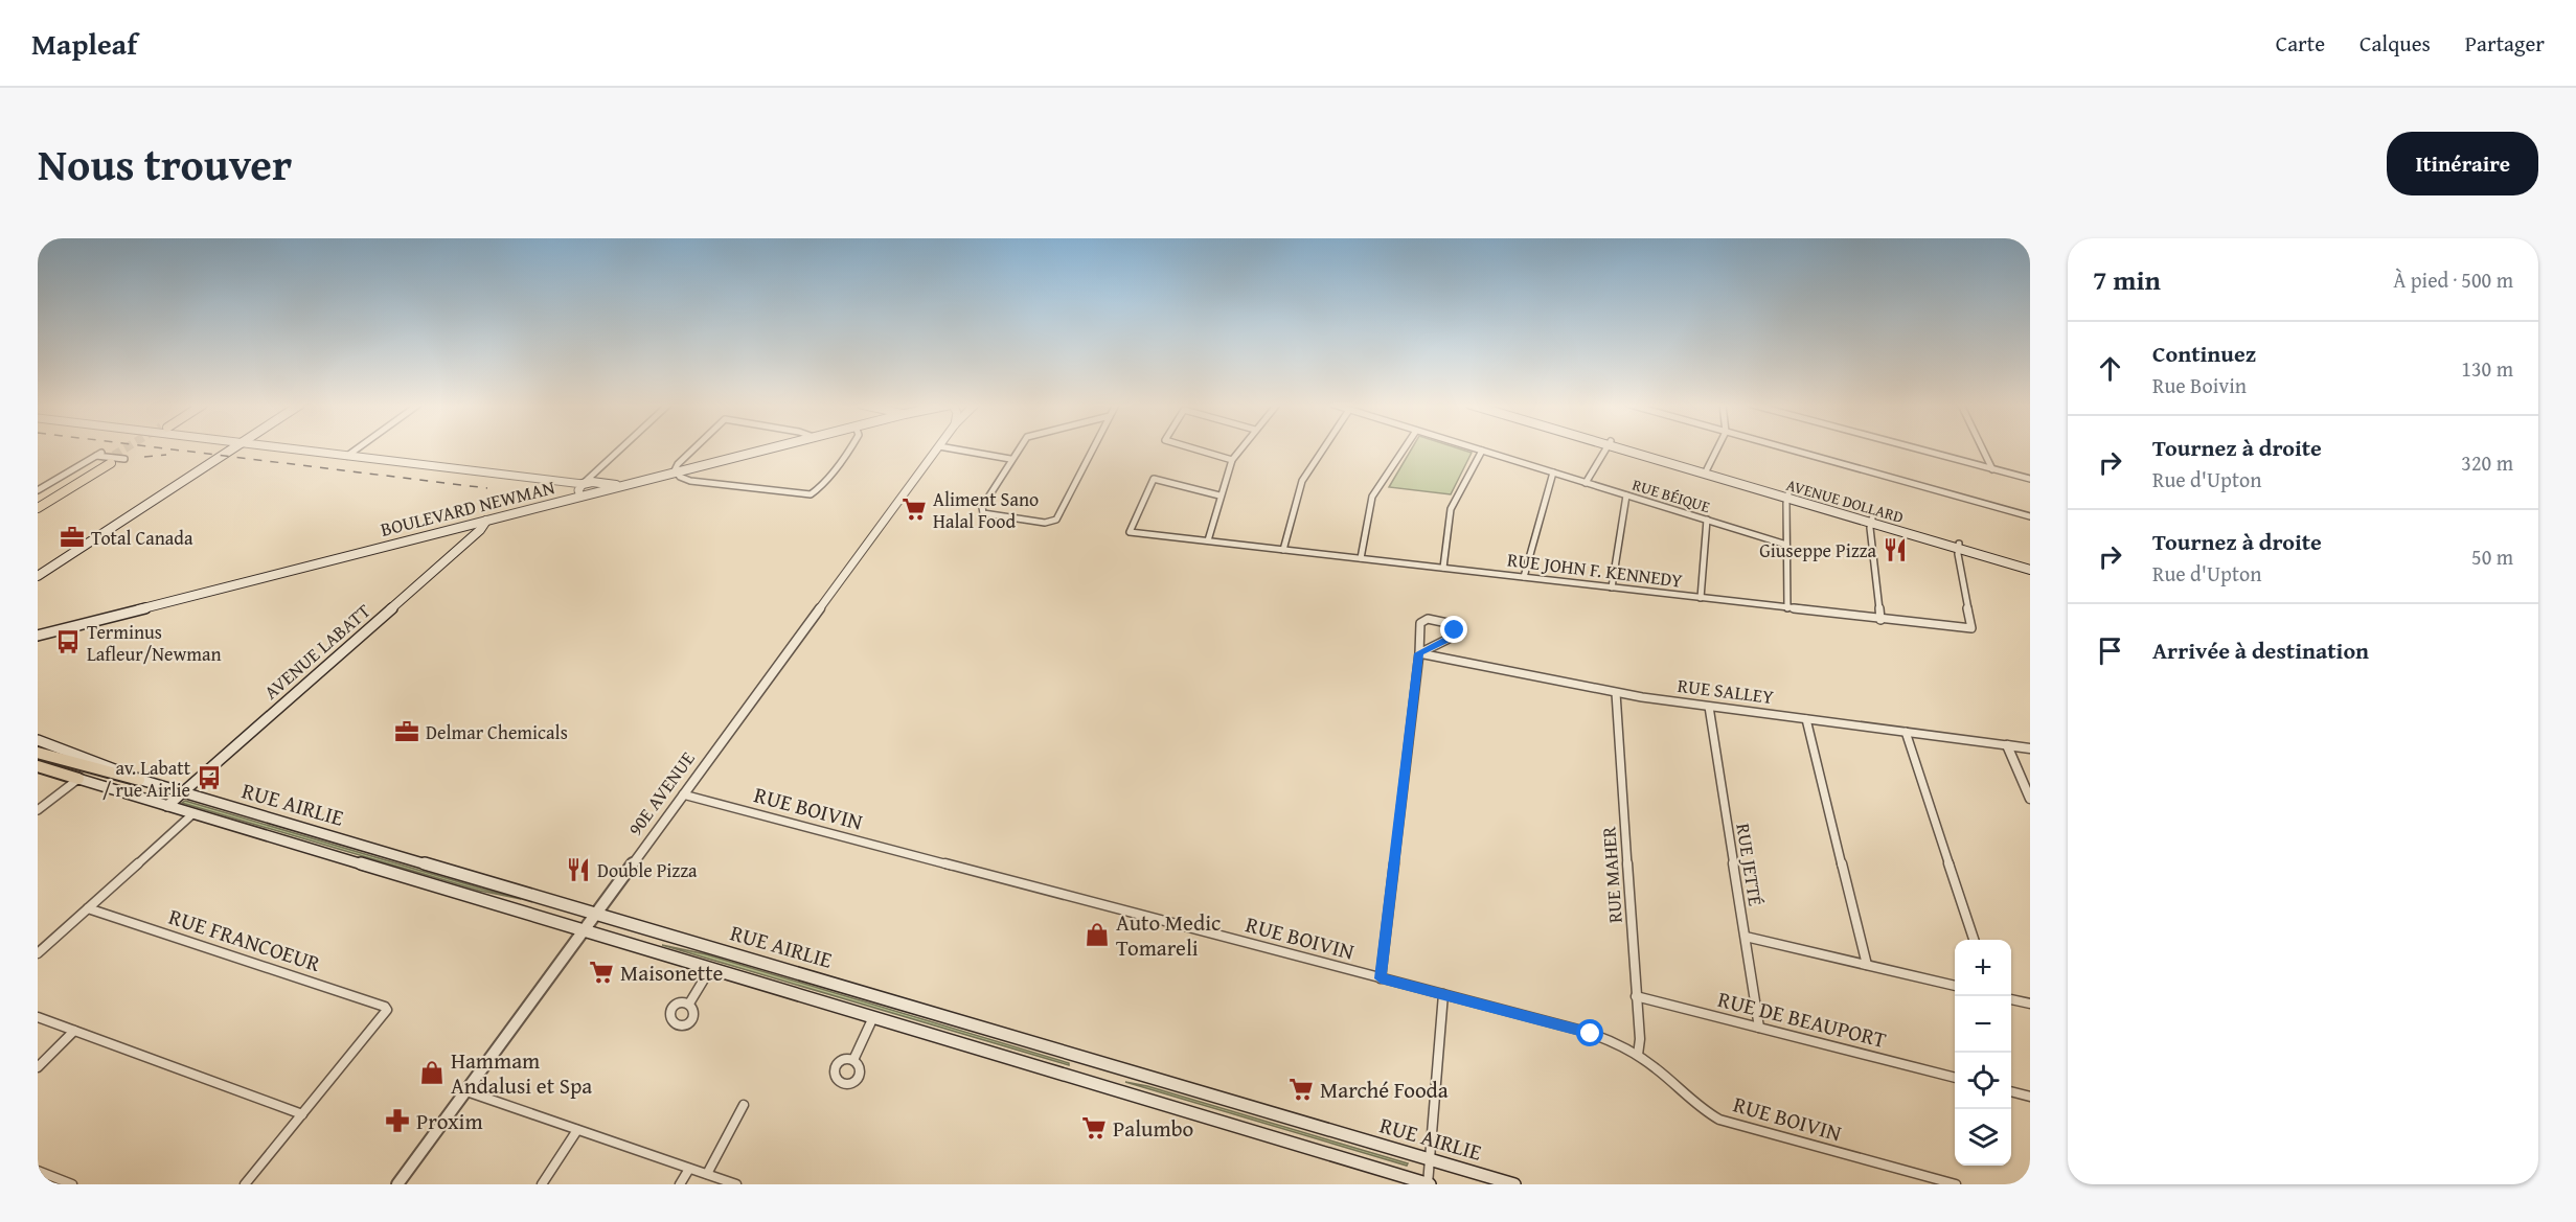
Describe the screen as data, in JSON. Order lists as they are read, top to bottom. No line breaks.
{"streets":{"main road":["AVENUE DOLLARD","BOULEVARD NEWMAN","AVENUE LABATT","RUE AIRLIE"],"street":["RUE BÉIQUE","RUE JOHN F. KENNEDY","RUE SALLEY","90E AVENUE","RUE BOIVIN","RUE JETTÉ","RUE MAHER","RUE FRANCOEUR","RUE DE BEAUPORT"]},"crossings":[["AVENUE DOLLARD","RUE JOHN F. KENNEDY"],["BOULEVARD NEWMAN","AVENUE LABATT"],["AVENUE LABATT","RUE AIRLIE"],["RUE SALLEY","RUE JETTÉ"],["RUE SALLEY","RUE MAHER"],["90E AVENUE","RUE AIRLIE"],["90E AVENUE","RUE BOIVIN"],["RUE BOIVIN","RUE MAHER"],["RUE JETTÉ","RUE DE BEAUPORT"],["RUE MAHER","RUE DE BEAUPORT"]],"places":{"supermarket":["Aliment Sano Halal Food","Maisonette","Marché Fooda","Palumbo"],"office":["Total Canada","Delmar Chemicals"],"restaurant":["Giuseppe Pizza","Double Pizza"],"bus stop":["Terminus Lafleur/Newman","av. Labatt / rue Airlie"],"shop":["Auto Medic Tomareli","Hammam Andalusi et Spa"],"pharmacy":["Proxim"]},"page":{"header":"Mapleaf","nav":["Carte","Calques","Partager"],"title":"Nous trouver","buttons":"Itinéraire","heading":["7 min","À pied · 500 m"],"list":[["Continuez","Rue Boivin","130 m"],["Tournez à droite","Rue d'Upton","320 m"],["Tournez à droite","Rue d'Upton","50 m"],"Arrivée à destination"],"map_buttons":["+","−"]}}
